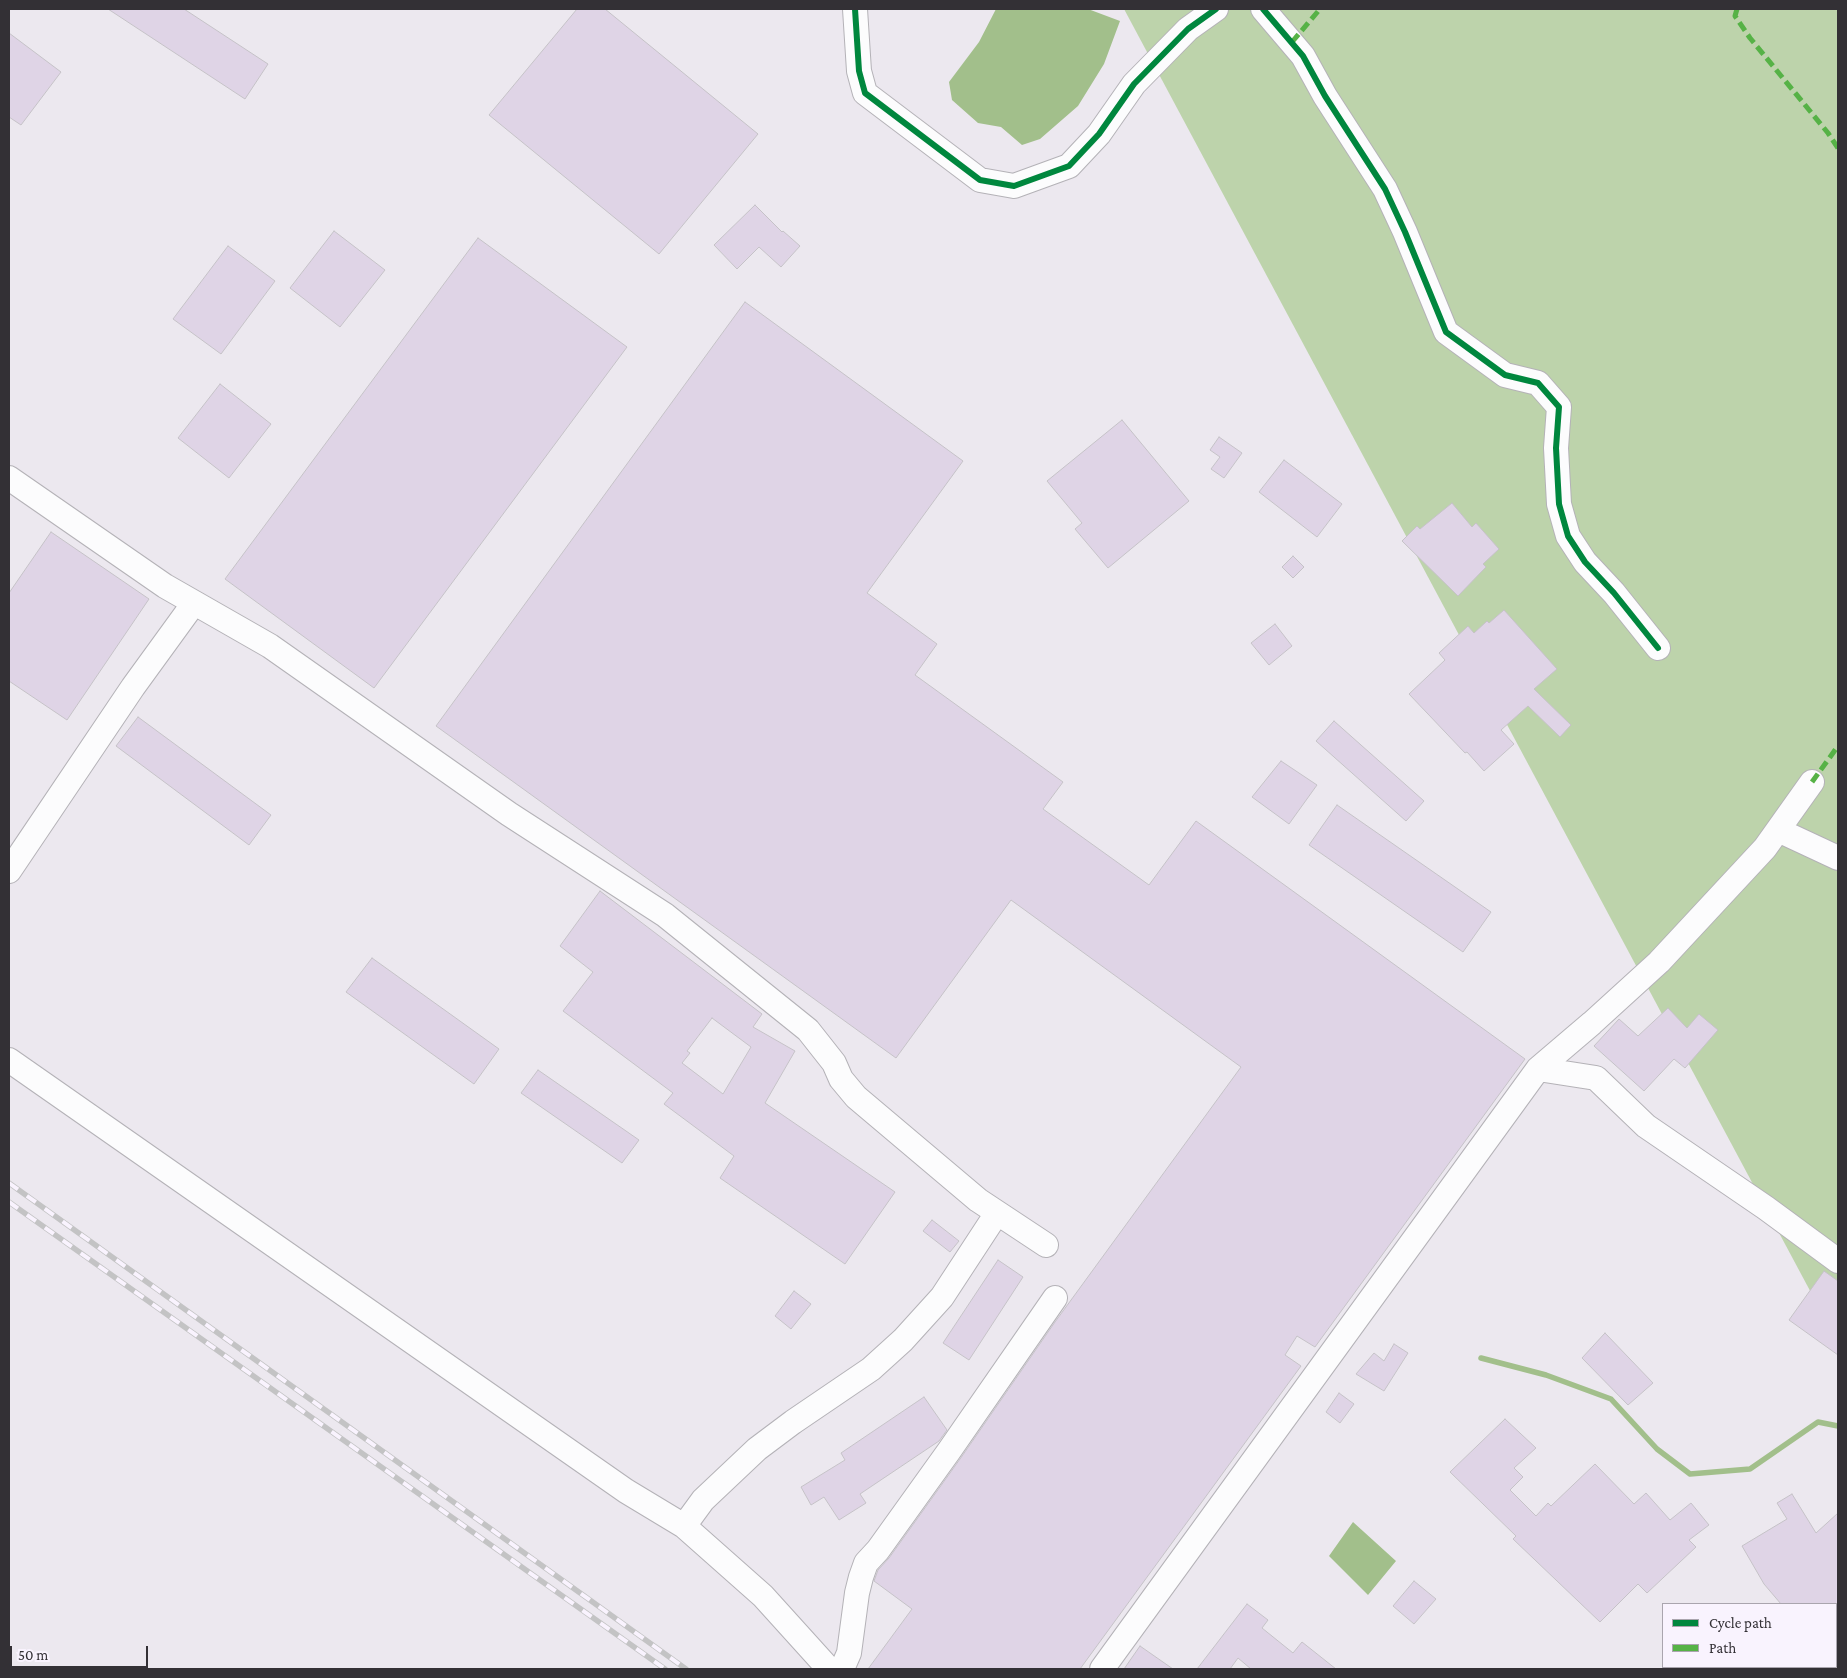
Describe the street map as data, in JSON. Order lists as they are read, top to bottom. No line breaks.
{"legend":["Cycle path","Path"],"scale_bar":"50 m"}
